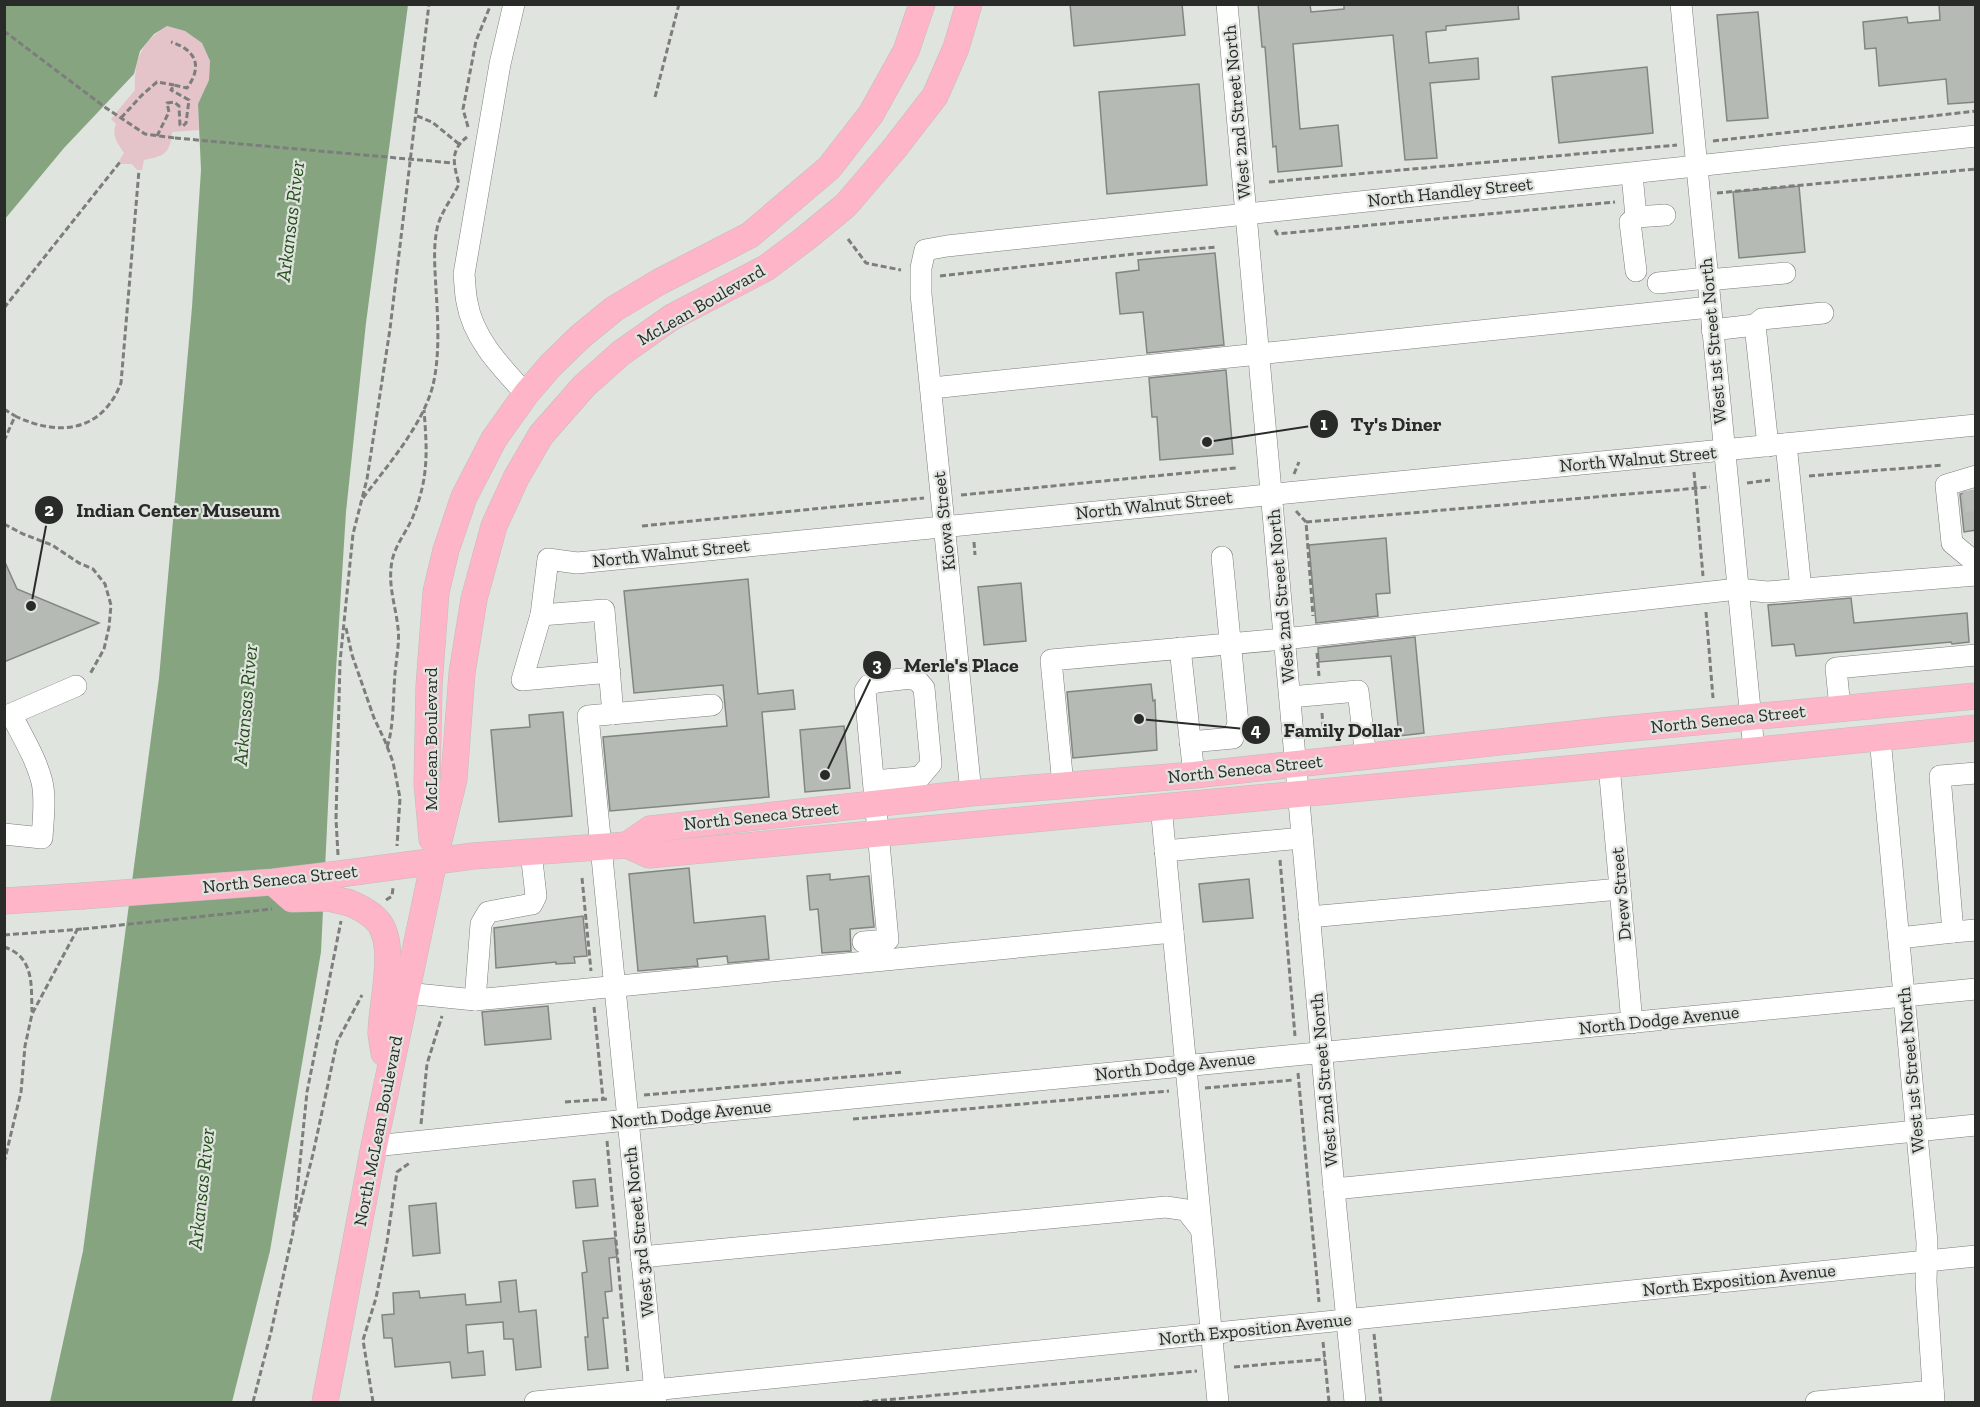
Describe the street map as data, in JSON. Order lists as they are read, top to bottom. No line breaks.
{"streets":{"main road":["McLean Boulevard","North Seneca Street","North McLean Boulevard"],"street":["West 2nd Street North","North Handley Street","West 1st Street North","North Walnut Street","Kiowa Street","Drew Street","North Dodge Avenue","West 3rd Street North","North Exposition Avenue"]},"crossings":[["West 2nd Street North","North Handley Street"],["West 2nd Street North","North Walnut Street"],["West 2nd Street North","North Seneca Street"],["West 2nd Street North","North Dodge Avenue"],["West 2nd Street North","North Exposition Avenue"],["North Handley Street","West 1st Street North"],["North Handley Street","Kiowa Street"],["McLean Boulevard","North Seneca Street"],["McLean Boulevard","North McLean Boulevard"],["West 1st Street North","North Walnut Street"],["West 1st Street North","North Seneca Street"],["West 1st Street North","North Dodge Avenue"],["West 1st Street North","North Exposition Avenue"],["North Walnut Street","Kiowa Street"],["Kiowa Street","North Seneca Street"],["North Seneca Street","Drew Street"],["North Seneca Street","North McLean Boulevard"],["North Seneca Street","West 3rd Street North"],["Drew Street","North Dodge Avenue"],["North Dodge Avenue","North McLean Boulevard"],["North Dodge Avenue","West 3rd Street North"],["West 3rd Street North","North Exposition Avenue"]],"water":["Arkansas River"],"places":["Ty's Diner","Indian Center Museum","Family Dollar","Merle's Place"]}
